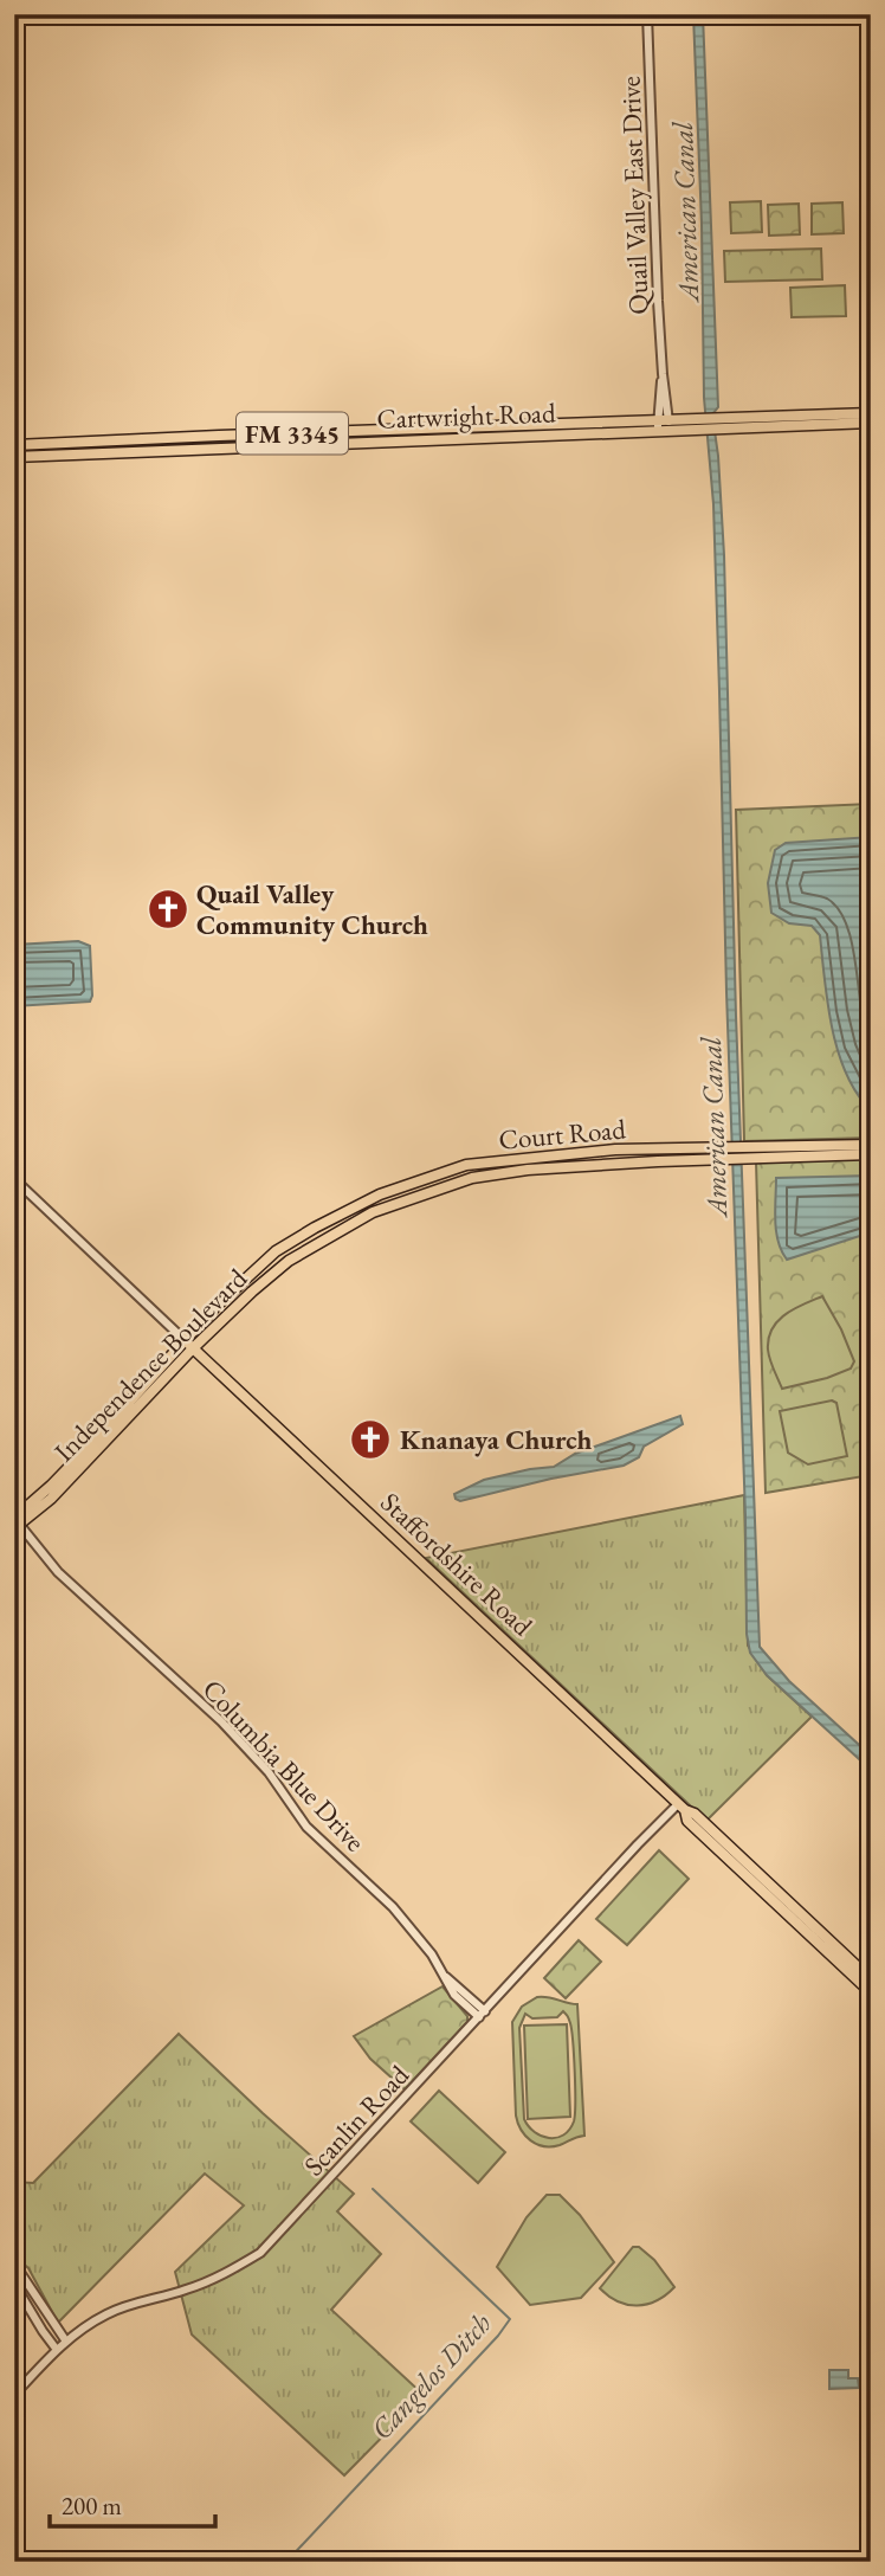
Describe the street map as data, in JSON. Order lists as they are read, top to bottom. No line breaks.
{"streets":{"main road":["Cartwright Road","FM 3345","Court Road","Independence Boulevard","Staffordshire Road"],"street":["Quail Valley East Drive","Columbia Blue Drive","Scanlin Road"]},"crossings":[["Quail Valley East Drive","Cartwright Road"],["Court Road","Independence Boulevard"],["Independence Boulevard","Staffordshire Road"],["Independence Boulevard","Columbia Blue Drive"],["Staffordshire Road","Scanlin Road"],["Columbia Blue Drive","Scanlin Road"]],"water":["American Canal","Cangelos Ditch"],"places":{"church":["Quail Valley Community Church","Knanaya Church"]},"scale_bar":"200 m"}
